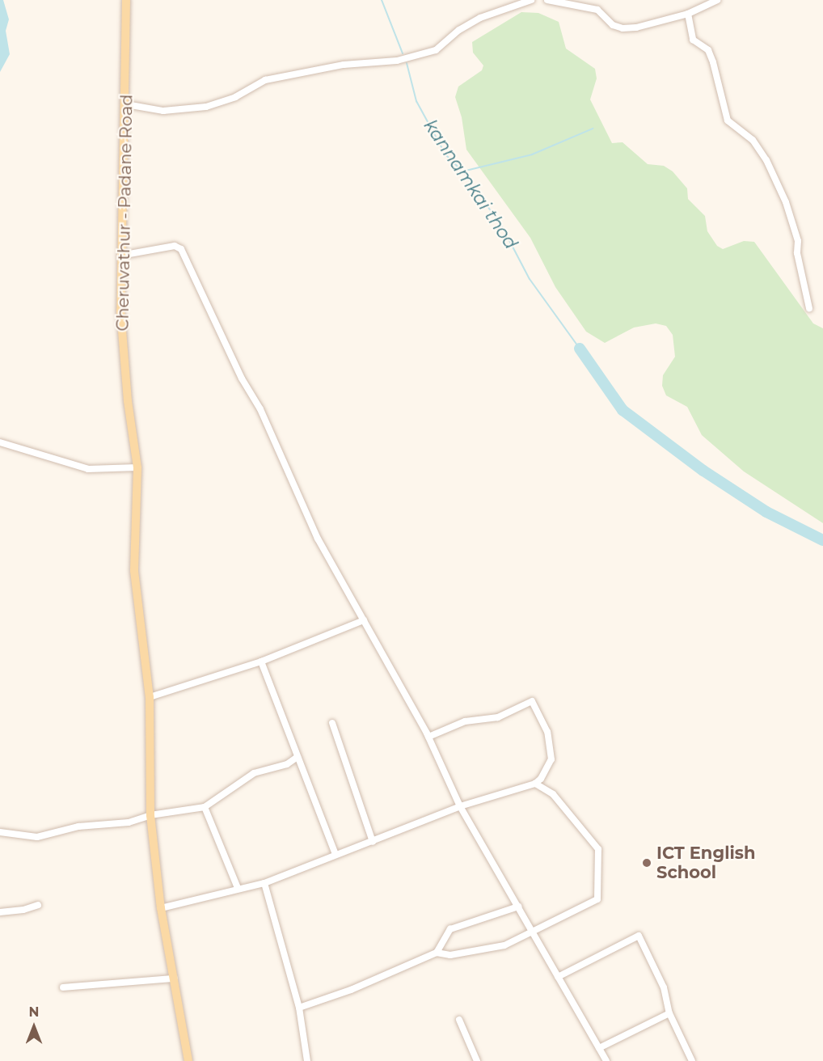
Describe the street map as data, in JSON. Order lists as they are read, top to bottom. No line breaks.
{"streets":{"main road":["Cheruvathur - Padane Road"]},"water":["kannamkai thod"],"places":["ICT English School"],"north":"top"}
